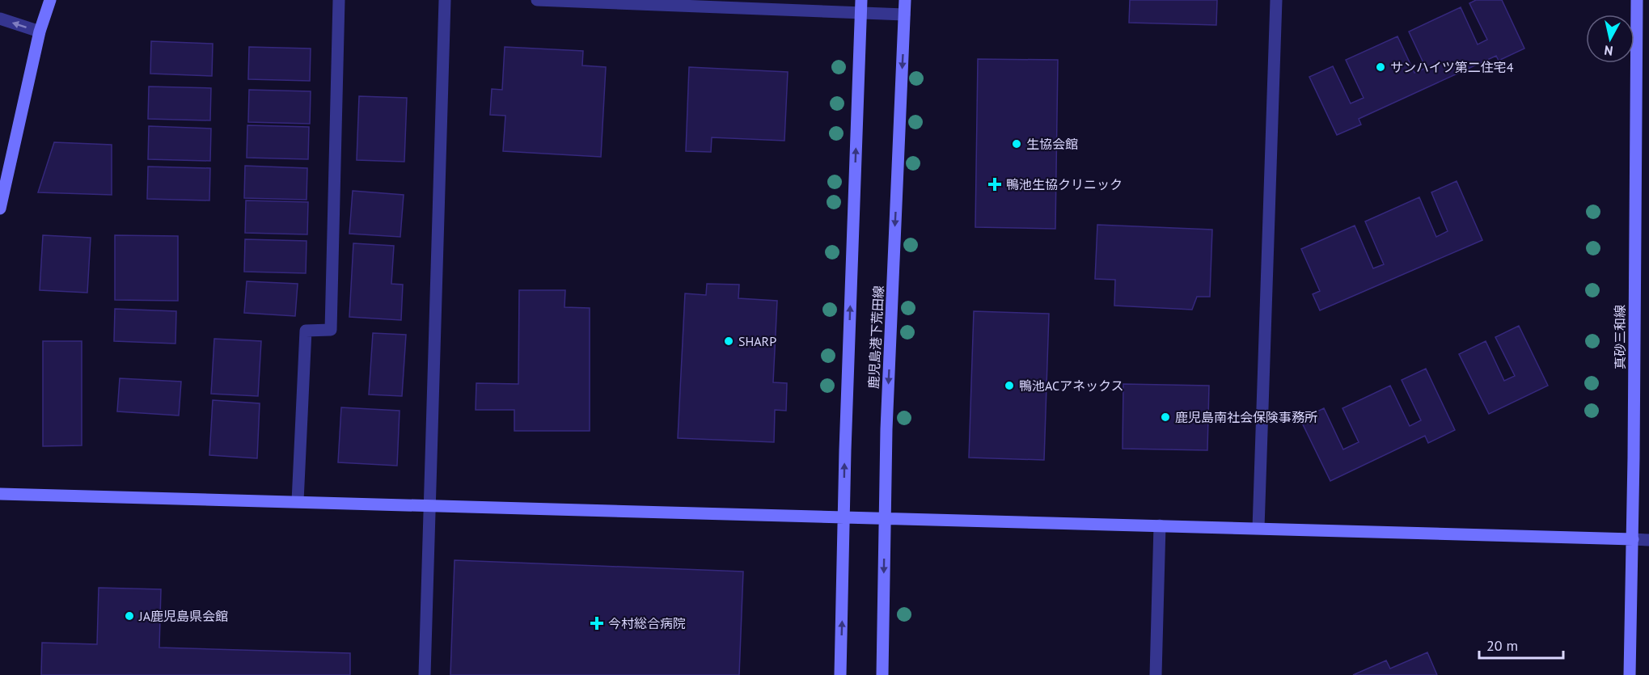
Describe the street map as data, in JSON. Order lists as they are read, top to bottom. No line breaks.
{"streets":{"street":["鹿児島港下荒田線","真砂三和線"]},"places":{"other":["サンハイツ第二住宅4","生協会館","SHARP","鴨池ACアネックス","鹿児島南社会保険事務所","JA鹿児島県会館"],"health":["鴨池生協クリニック","今村総合病院"]},"scale_bar":"20 m","north":"bottom"}
